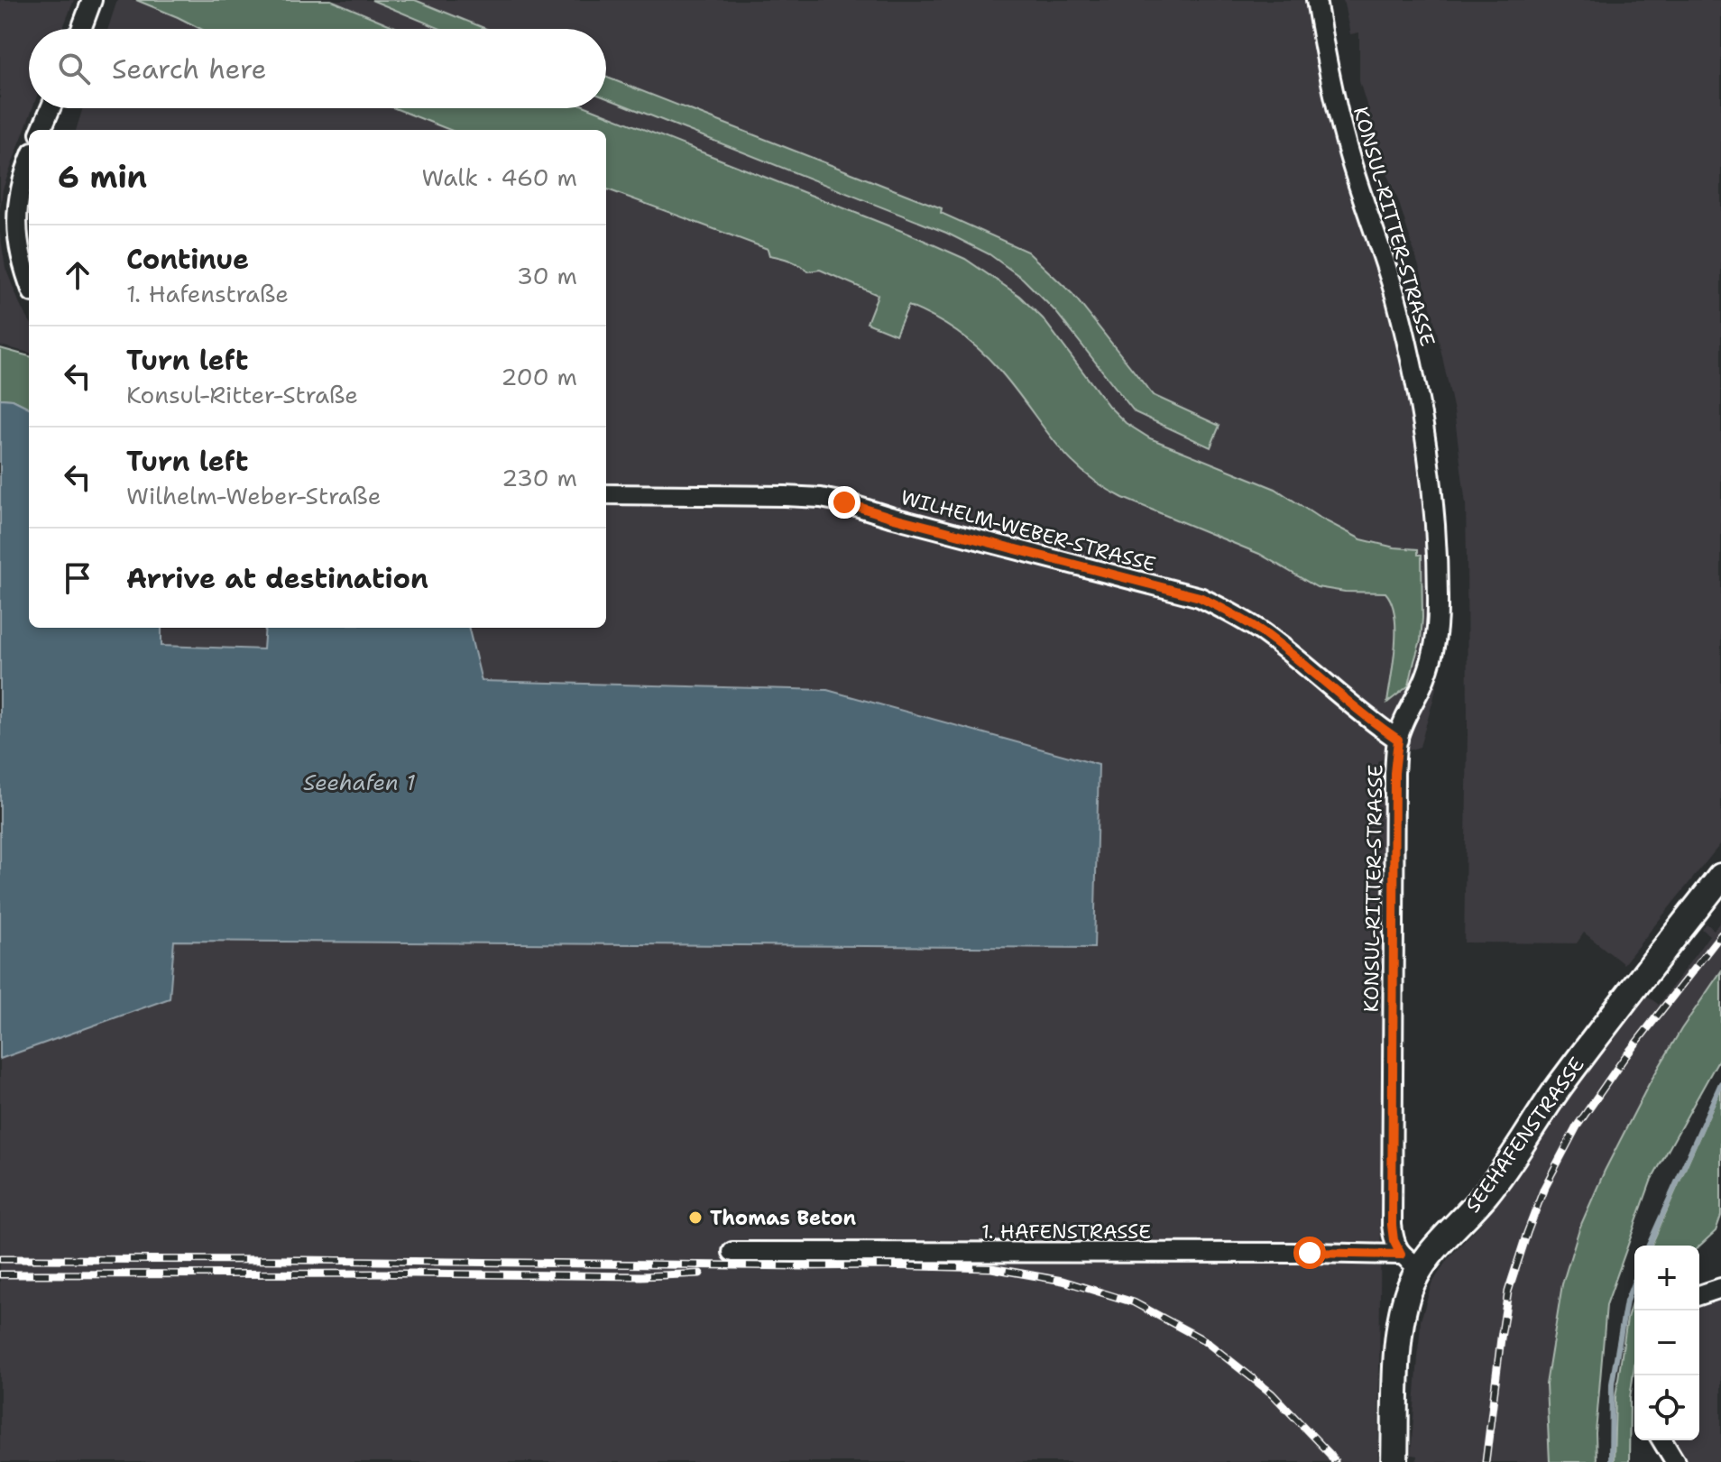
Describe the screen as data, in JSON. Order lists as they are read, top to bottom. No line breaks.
{"streets":{"main road":["SEEHAFENSTRASSE"],"street":["KONSUL-RITTER-STRASSE","WILHELM-WEBER-STRASSE","1. HAFENSTRASSE"]},"crossings":[["KONSUL-RITTER-STRASSE","WILHELM-WEBER-STRASSE"],["KONSUL-RITTER-STRASSE","SEEHAFENSTRASSE"],["KONSUL-RITTER-STRASSE","1. HAFENSTRASSE"],["SEEHAFENSTRASSE","1. HAFENSTRASSE"]],"water":["Seehafen 1"],"places":["Thomas Beton"],"page":{"search":"Search here","heading":["6 min","Walk · 460 m"],"list":[["Continue","1. Hafenstraße","30 m"],["Turn left","Konsul-Ritter-Straße","200 m"],["Turn left","Wilhelm-Weber-Straße","230 m"],"Arrive at destination"],"map_buttons":["+","−"]}}
